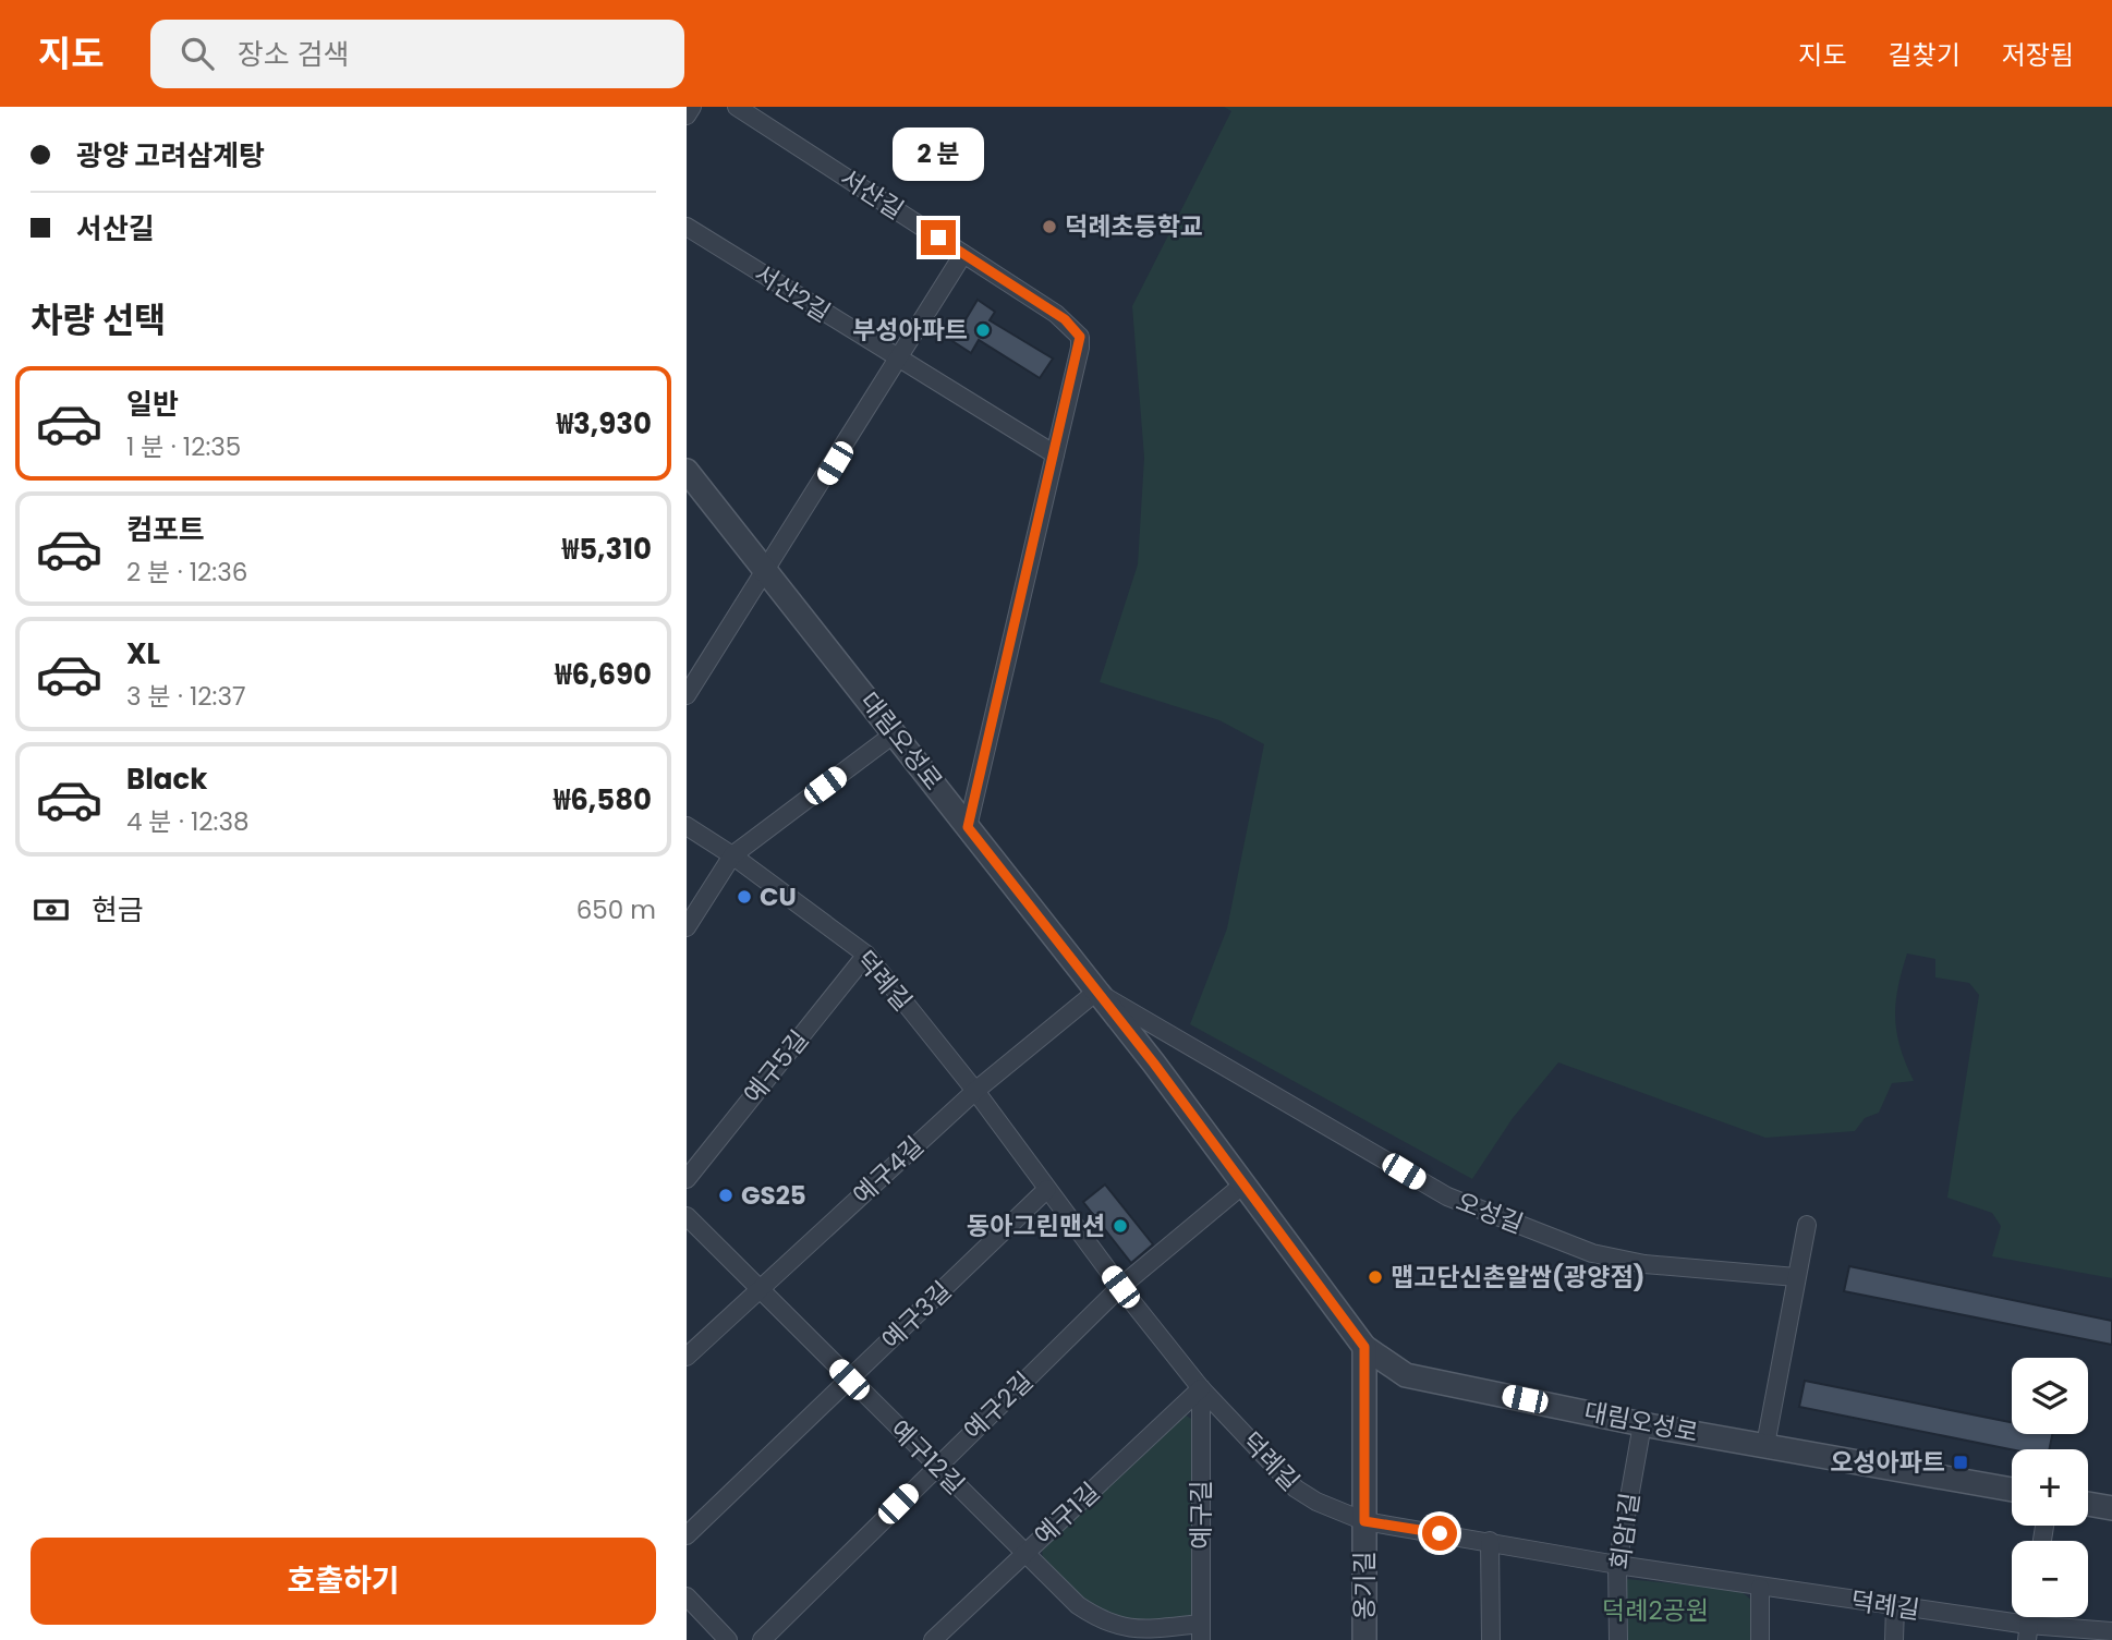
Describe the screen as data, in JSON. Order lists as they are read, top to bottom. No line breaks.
{"streets":{"street":["서산길","서산2길","대림오성로","덕례길","예구5길","예구4길","오성길","예구3길","예구2길","예구12길","예구1길","예구길","회암1길","옹기길"]},"crossings":[["서산길","서산2길"],["서산길","대림오성로"],["대림오성로","예구4길"],["대림오성로","오성길"],["대림오성로","예구2길"],["대림오성로","회암1길"],["대림오성로","옹기길"],["덕례길","예구5길"],["덕례길","예구4길"],["덕례길","예구3길"],["덕례길","예구2길"],["덕례길","예구1길"],["덕례길","예구길"],["덕례길","회암1길"],["덕례길","옹기길"],["예구4길","오성길"],["예구4길","예구12길"],["예구3길","예구12길"],["예구2길","예구12길"],["예구12길","예구1길"],["예구12길","예구길"],["예구1길","예구길"]],"parks":["덕례2공원"],"places":{"other":["덕례초등학교","부성아파트","CU","GS25","동아그린맨션","맵고단신촌알쌈(광양점)"],"transit":["오성아파트"]},"page":{"header":"지도","search":"장소 검색","nav":["지도","길찾기","저장됨"],"banner":["광양 고려삼계탕","서산길"],"bubble":"2 분","heading":"차량 선택","list":[{"name":"일반","note":"1 분 · 12:35","value":"₩3,930"},{"name":"컴포트","note":"2 분 · 12:36","value":"₩5,310"},{"name":"XL","note":"3 분 · 12:37","value":"₩6,690"},{"name":"Black","note":"4 분 · 12:38","value":"₩6,580"}],"pay":["현금","650 m"],"map_buttons":["+","−"],"buttons":"호출하기"}}
